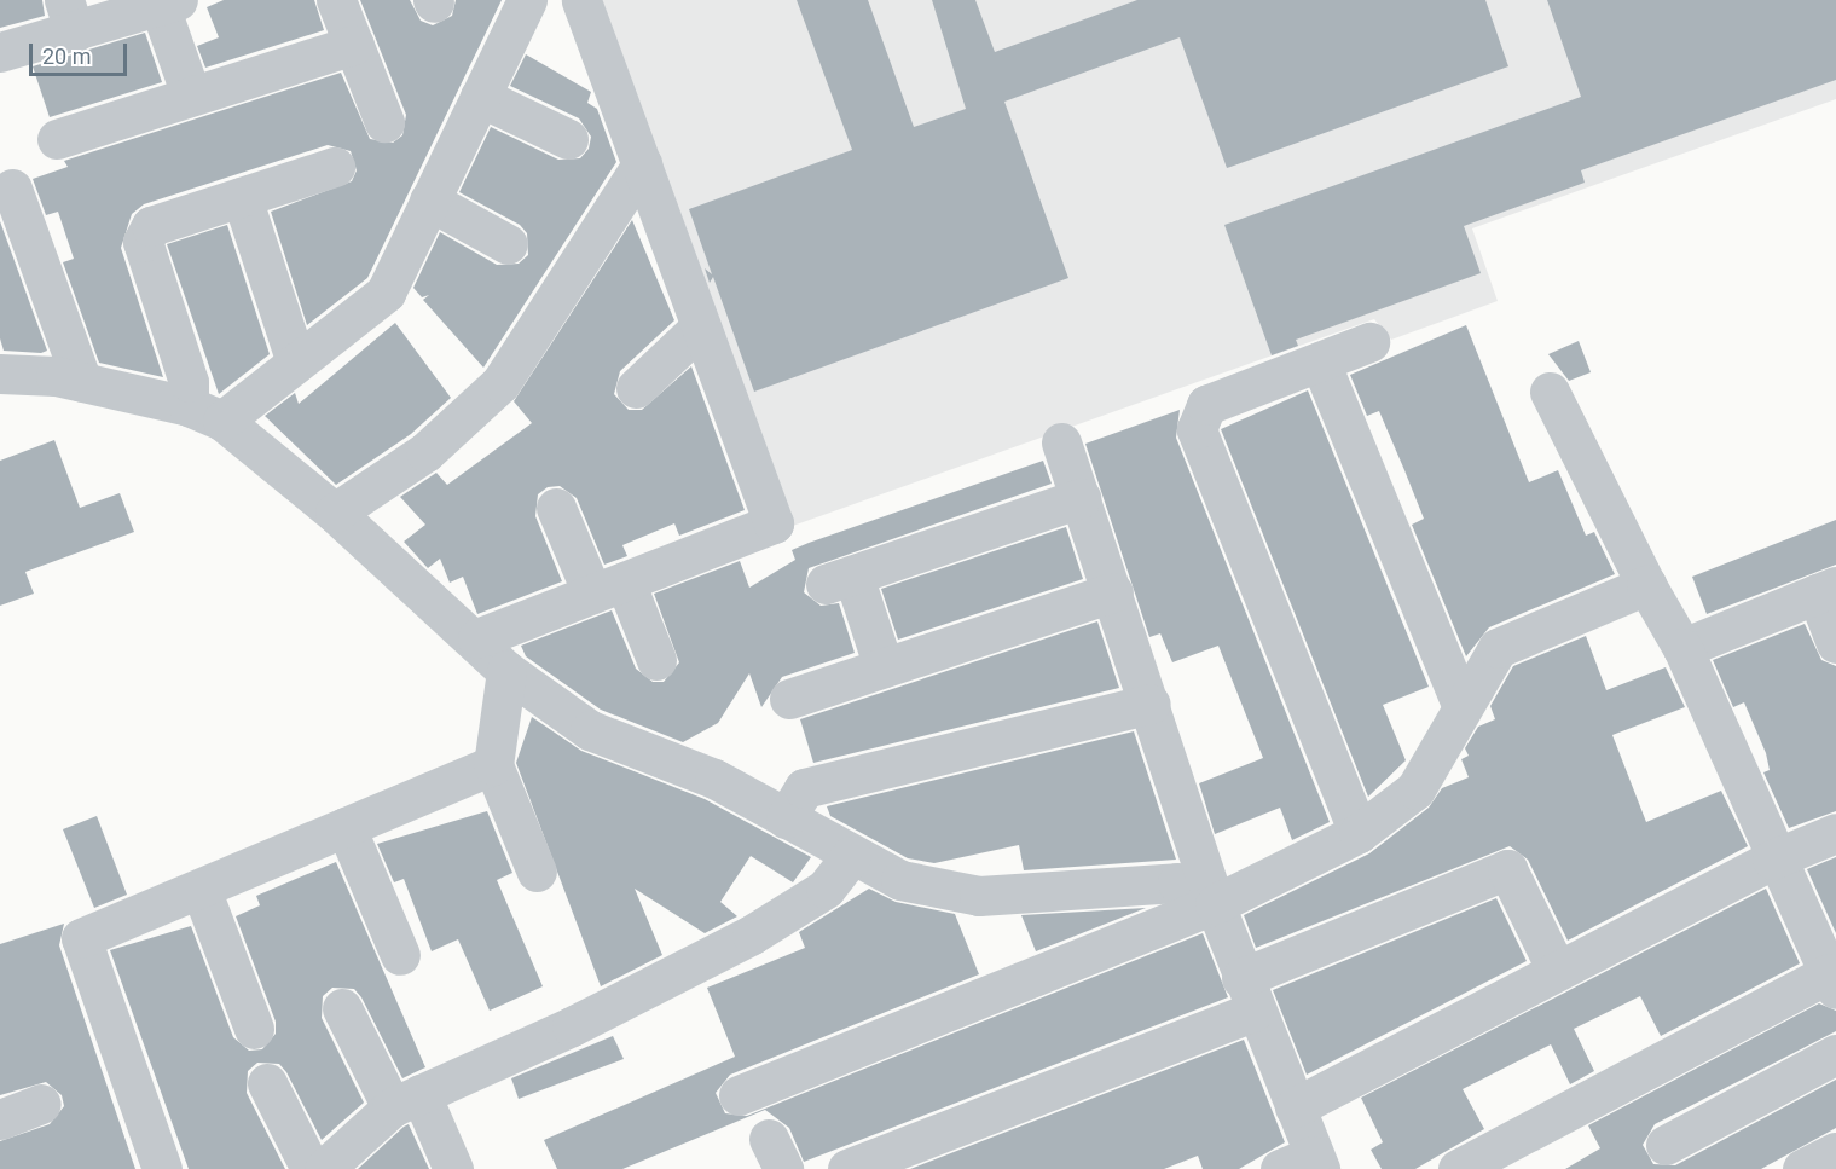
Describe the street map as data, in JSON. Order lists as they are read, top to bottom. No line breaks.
{"scale_bar":"20 m"}
